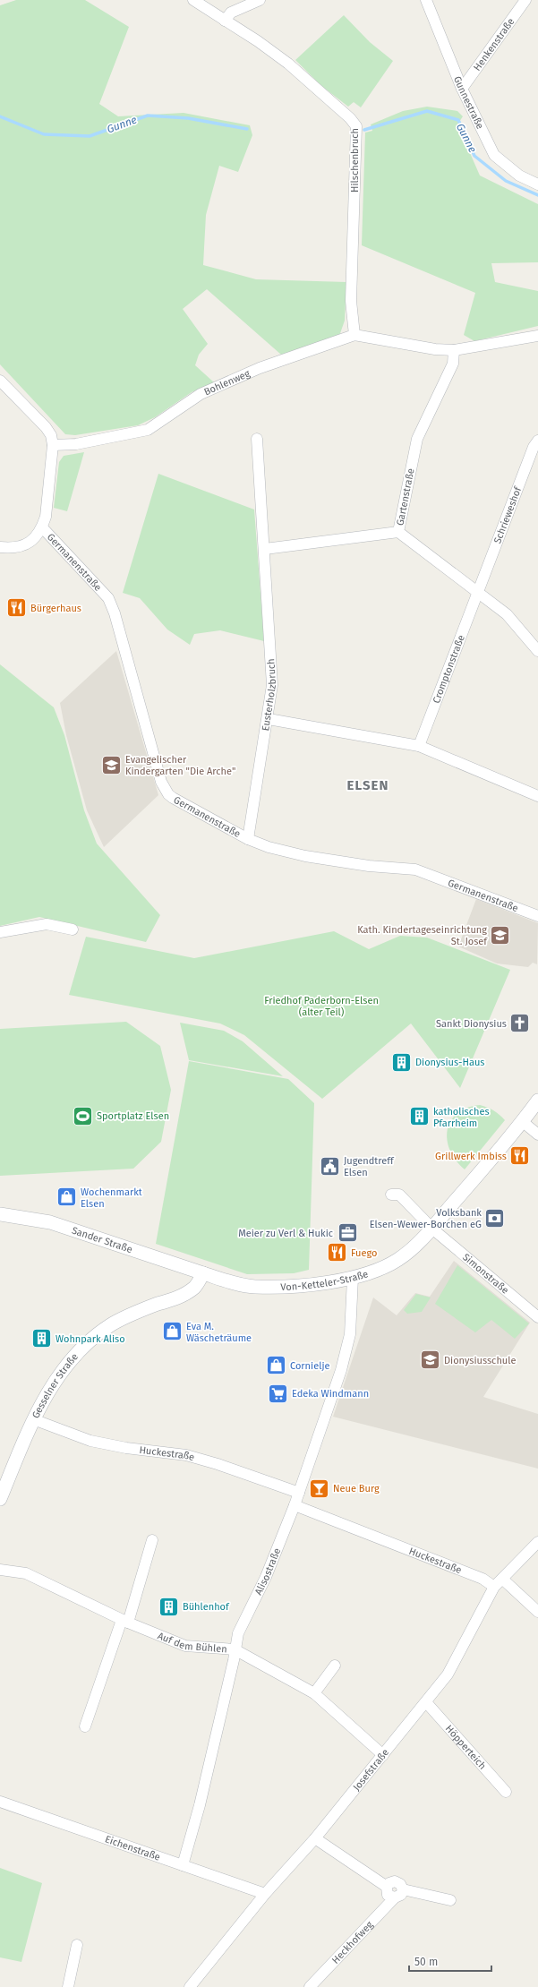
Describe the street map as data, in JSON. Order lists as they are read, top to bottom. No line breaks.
{"streets":{"street":["Henkenstraße","Gunnestraße","Hilschenbruch","Bohlenweg","Gartenstraße","Schrieweshof","Germanenstraße","Cromptonstraße","Eusterholzbruch","Sander Straße","Simonstraße","Von-Ketteler-Straße","Gesselner Straße","Huckestraße","Alisostraße","Auf dem Bühlen","Höpperteich","Josefstraße","Eichenstraße","Heckhofweg"]},"crossings":[["Henkenstraße","Gunnestraße"],["Hilschenbruch","Bohlenweg"],["Bohlenweg","Gartenstraße"],["Gartenstraße","Schrieweshof"],["Gartenstraße","Cromptonstraße"],["Schrieweshof","Cromptonstraße"],["Germanenstraße","Eusterholzbruch"],["Sander Straße","Von-Ketteler-Straße"],["Sander Straße","Gesselner Straße"],["Simonstraße","Von-Ketteler-Straße"],["Von-Ketteler-Straße","Gesselner Straße"],["Von-Ketteler-Straße","Alisostraße"],["Gesselner Straße","Huckestraße"],["Huckestraße","Alisostraße"],["Huckestraße","Josefstraße"],["Alisostraße","Auf dem Bühlen"],["Alisostraße","Eichenstraße"],["Auf dem Bühlen","Josefstraße"],["Höpperteich","Josefstraße"],["Josefstraße","Eichenstraße"]],"districts":["ELSEN"],"water":["Gunne"],"parks":["Friedhof Paderborn-Elsen (alter Teil)"],"places":{"restaurant":["Bürgerhaus","Grillwerk Imbiss","Fuego"],"school or university":["Evangelischer Kindergarten \"Die Arche\"","Kath. Kindertageseinrichtung St. Josef","Dionysiusschule"],"church":["Sankt Dionysius"],"building":["Dionysius-Haus","katholisches Pfarrheim","Wohnpark Aliso","Bühlenhof"],"sports":["Sportplatz Elsen"],"public building":["Jugendtreff Elsen"],"shop":["Wochenmarkt Elsen","Eva M. Wäscheträume","Cornielje"],"bank":["Volksbank Elsen-Wewer-Borchen eG"],"office":["Meier zu Verl & Hukic"],"supermarket":["Edeka Windmann"],"bar":["Neue Burg"]},"scale_bar":"50 m"}
